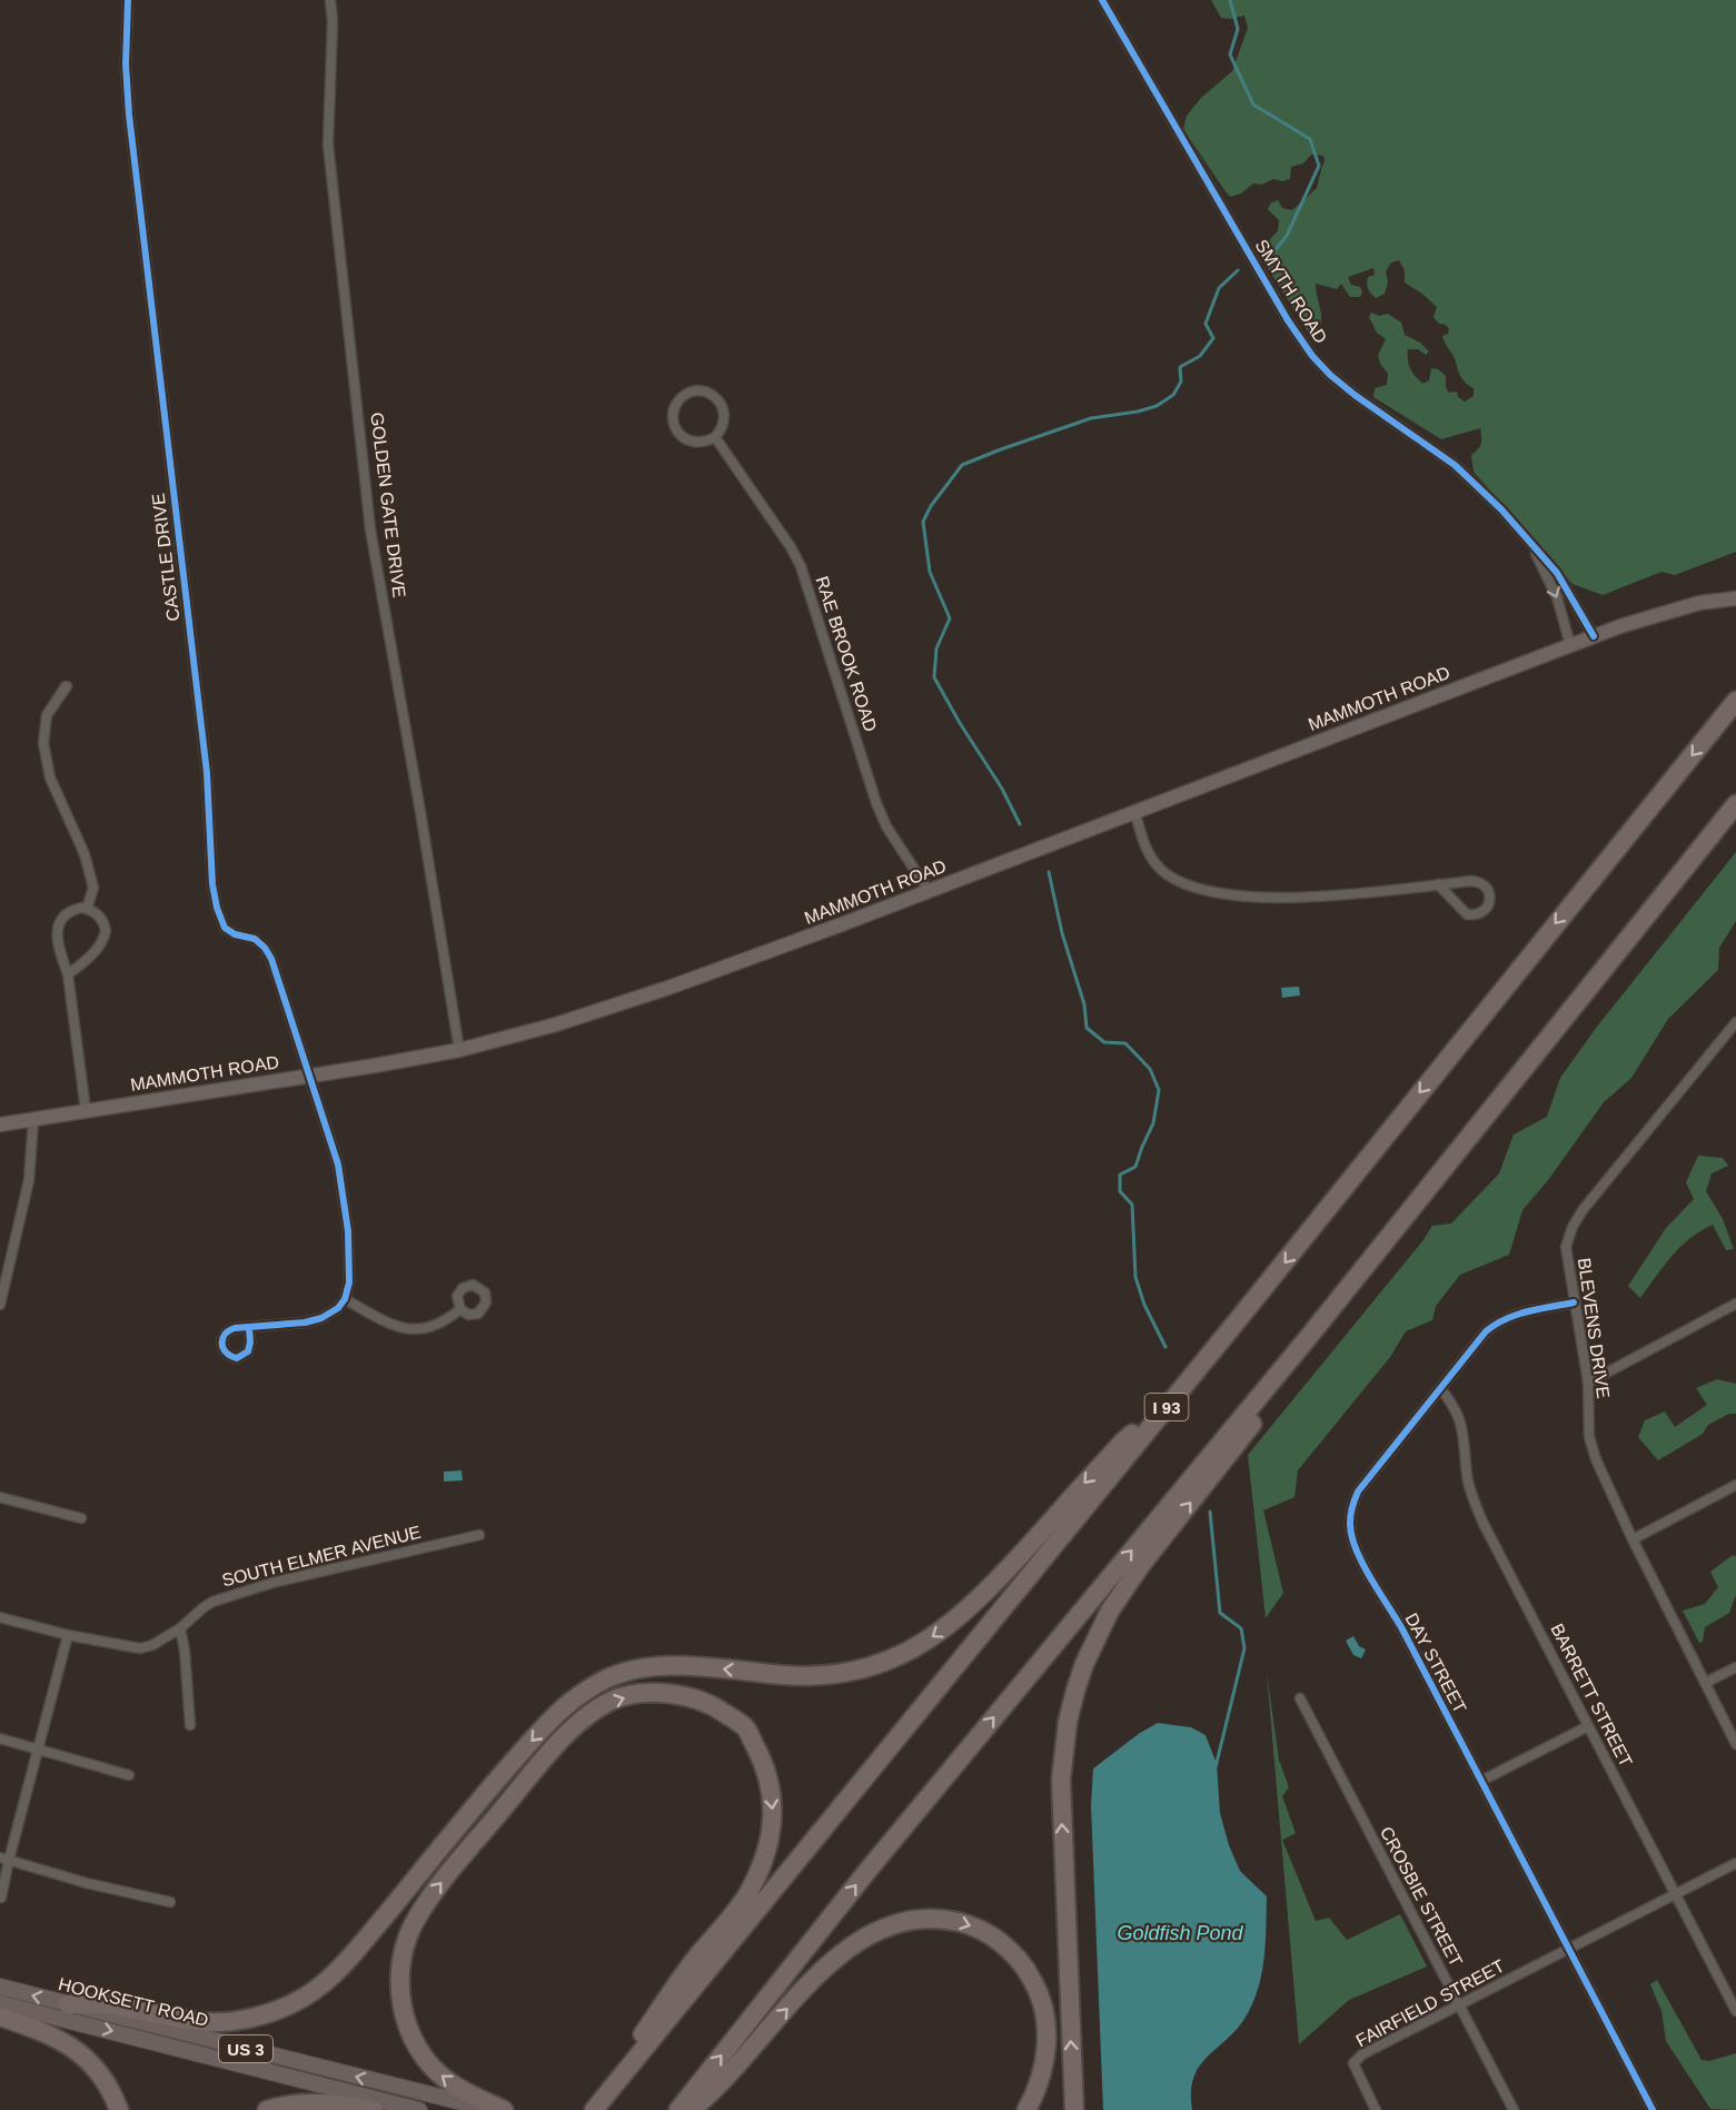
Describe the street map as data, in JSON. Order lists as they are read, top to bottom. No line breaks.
{"streets":{"highway":["I 93"],"main road":["MAMMOTH ROAD","HOOKSETT ROAD","US 3"],"street":["SMYTH ROAD","GOLDEN GATE DRIVE","CASTLE DRIVE","RAE BROOK ROAD","BLEVENS DRIVE","SOUTH ELMER AVENUE","DAY STREET","BARRETT STREET","CROSBIE STREET","FAIRFIELD STREET"]},"crossings":[["SMYTH ROAD","MAMMOTH ROAD"],["GOLDEN GATE DRIVE","MAMMOTH ROAD"],["CASTLE DRIVE","MAMMOTH ROAD"],["RAE BROOK ROAD","MAMMOTH ROAD"],["BLEVENS DRIVE","DAY STREET"],["DAY STREET","BARRETT STREET"],["DAY STREET","FAIRFIELD STREET"],["BARRETT STREET","FAIRFIELD STREET"],["CROSBIE STREET","FAIRFIELD STREET"]],"water":["Goldfish Pond"]}
